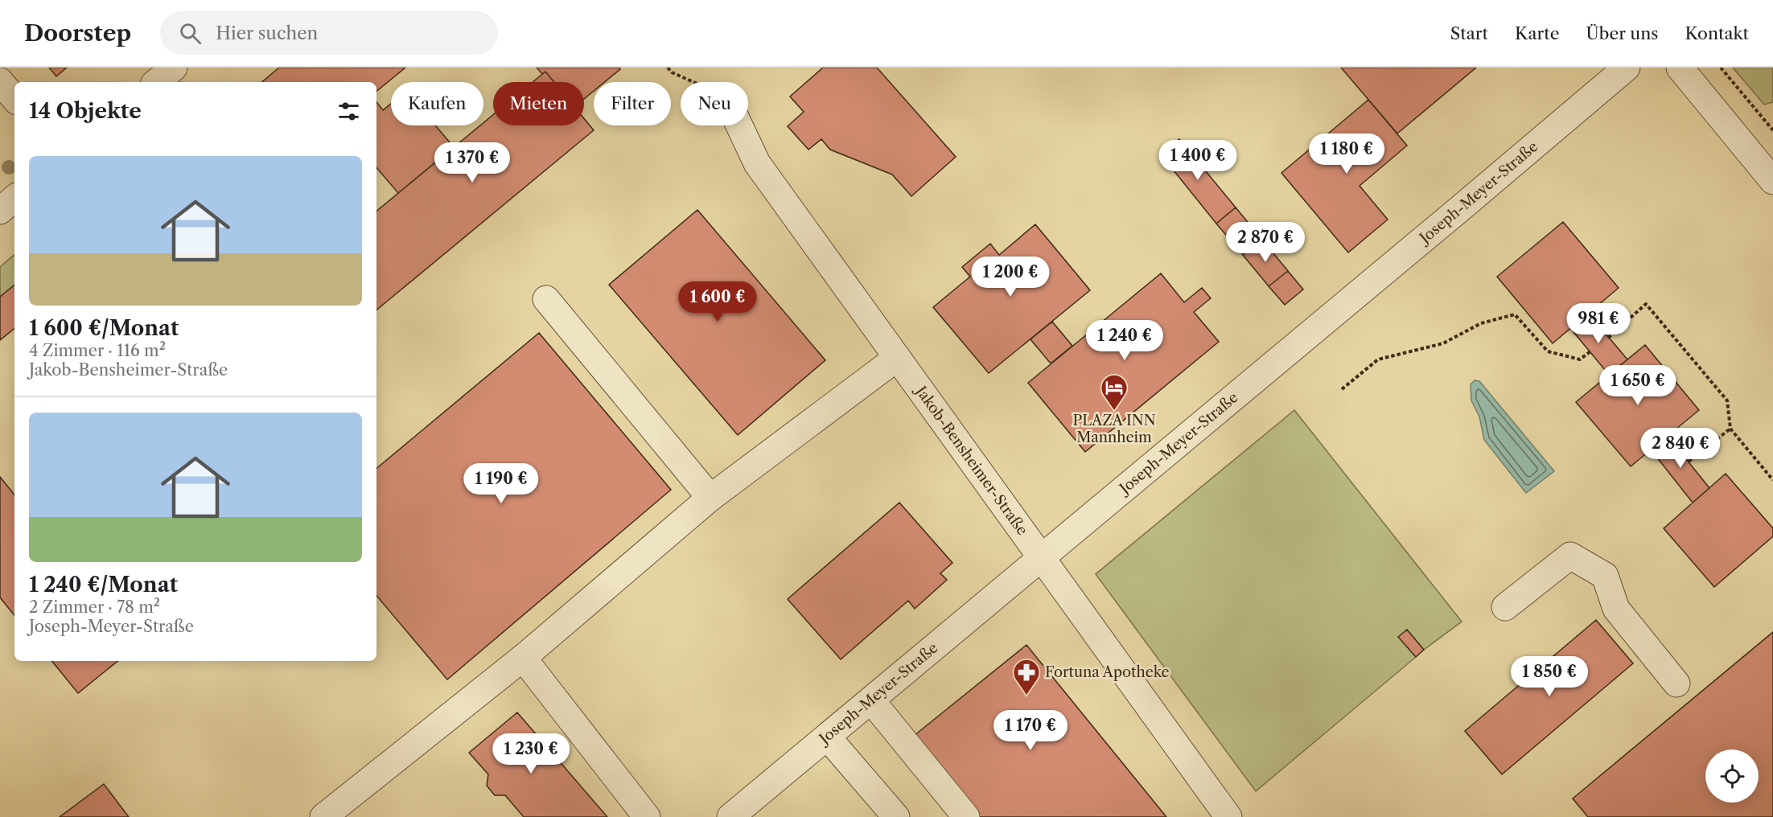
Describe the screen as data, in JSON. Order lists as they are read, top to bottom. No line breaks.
{"streets":{"street":["Joseph-Meyer-Straße","Jakob-Bensheimer-Straße"]},"crossings":[["Joseph-Meyer-Straße","Jakob-Bensheimer-Straße"]],"places":{"hotel":["PLAZA INN Mannheim"],"pharmacy":["Fortuna Apotheke"]},"page":{"header":"Doorstep","search":"Hier suchen","nav":["Start","Karte","Über uns","Kontakt"],"chip":["Kaufen","Mieten","Filter","Neu"],"heading":"14 Objekte","price":["1 180 €","1 400 €","1 370 €","2 870 €","1 200 €","1 600 €","981 €","1 240 €","1 650 €","2 840 €","1 190 €","1 850 €","1 170 €","1 230 €"],"list":[{"name":"1 600 €/Monat","note":"4 Zimmer · 116 m² · Jakob-Bensheimer-Straße"},{"name":"1 240 €/Monat","note":"2 Zimmer · 78 m² · Joseph-Meyer-Straße"}]}}
